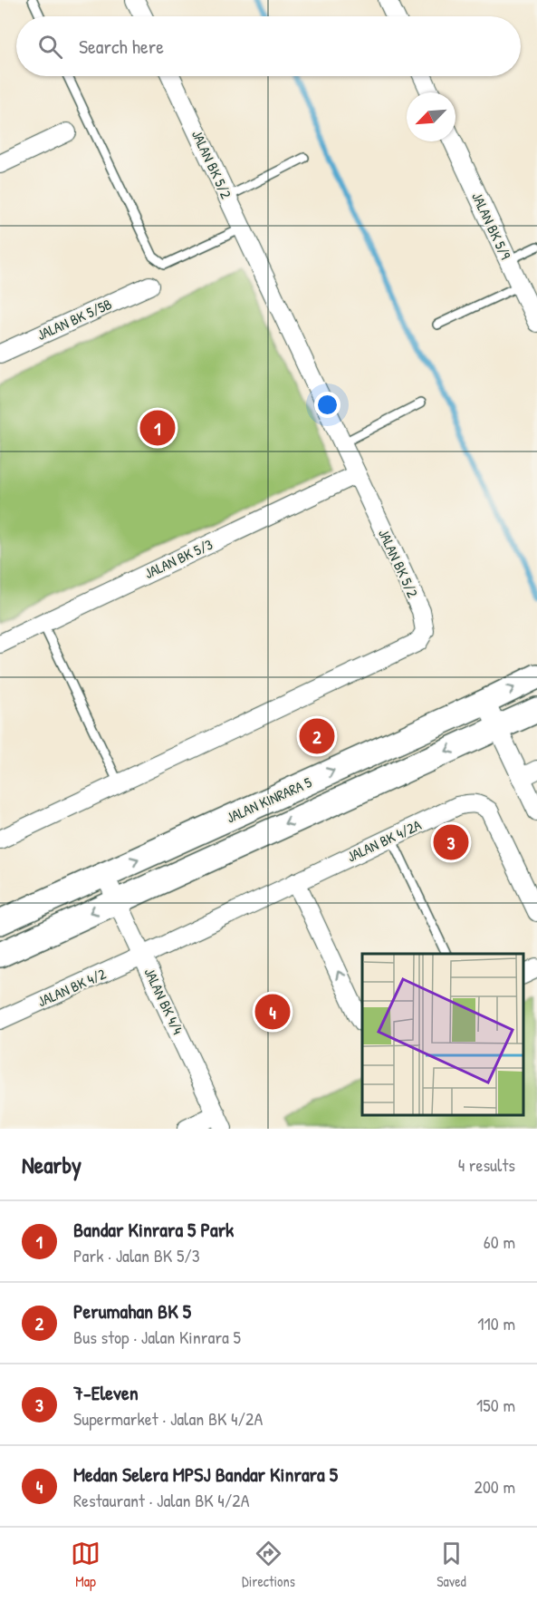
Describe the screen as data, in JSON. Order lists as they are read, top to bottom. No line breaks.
{"streets":{"main road":["JALAN KINRARA 5"],"street":["JALAN BK 5/2","JALAN BK 5/9","JALAN BK 5/5B","JALAN BK 5/3","JALAN BK 4/2A","JALAN BK 4/2","JALAN BK 4/4"]},"crossings":[["JALAN BK 5/2","JALAN BK 5/3"],["JALAN KINRARA 5","JALAN BK 4/4"],["JALAN BK 4/2A","JALAN BK 4/2"],["JALAN BK 4/2A","JALAN BK 4/4"],["JALAN BK 4/2","JALAN BK 4/4"]],"north":"bottom left","page":{"search":"Search here","pins":["1","2","3","4"],"heading":["Nearby","4 results"],"list":[{"mark":"1","name":"Bandar Kinrara 5 Park","note":"Park · Jalan BK 5/3","value":"60 m"},{"mark":"2","name":"Perumahan BK 5","note":"Bus stop · Jalan Kinrara 5","value":"110 m"},{"mark":"3","name":"7-Eleven","note":"Supermarket · Jalan BK 4/2A","value":"150 m"},{"mark":"4","name":"Medan Selera MPSJ Bandar Kinrara 5","note":"Restaurant · Jalan BK 4/2A","value":"200 m"}],"nav":["Map","Directions","Saved"]}}
